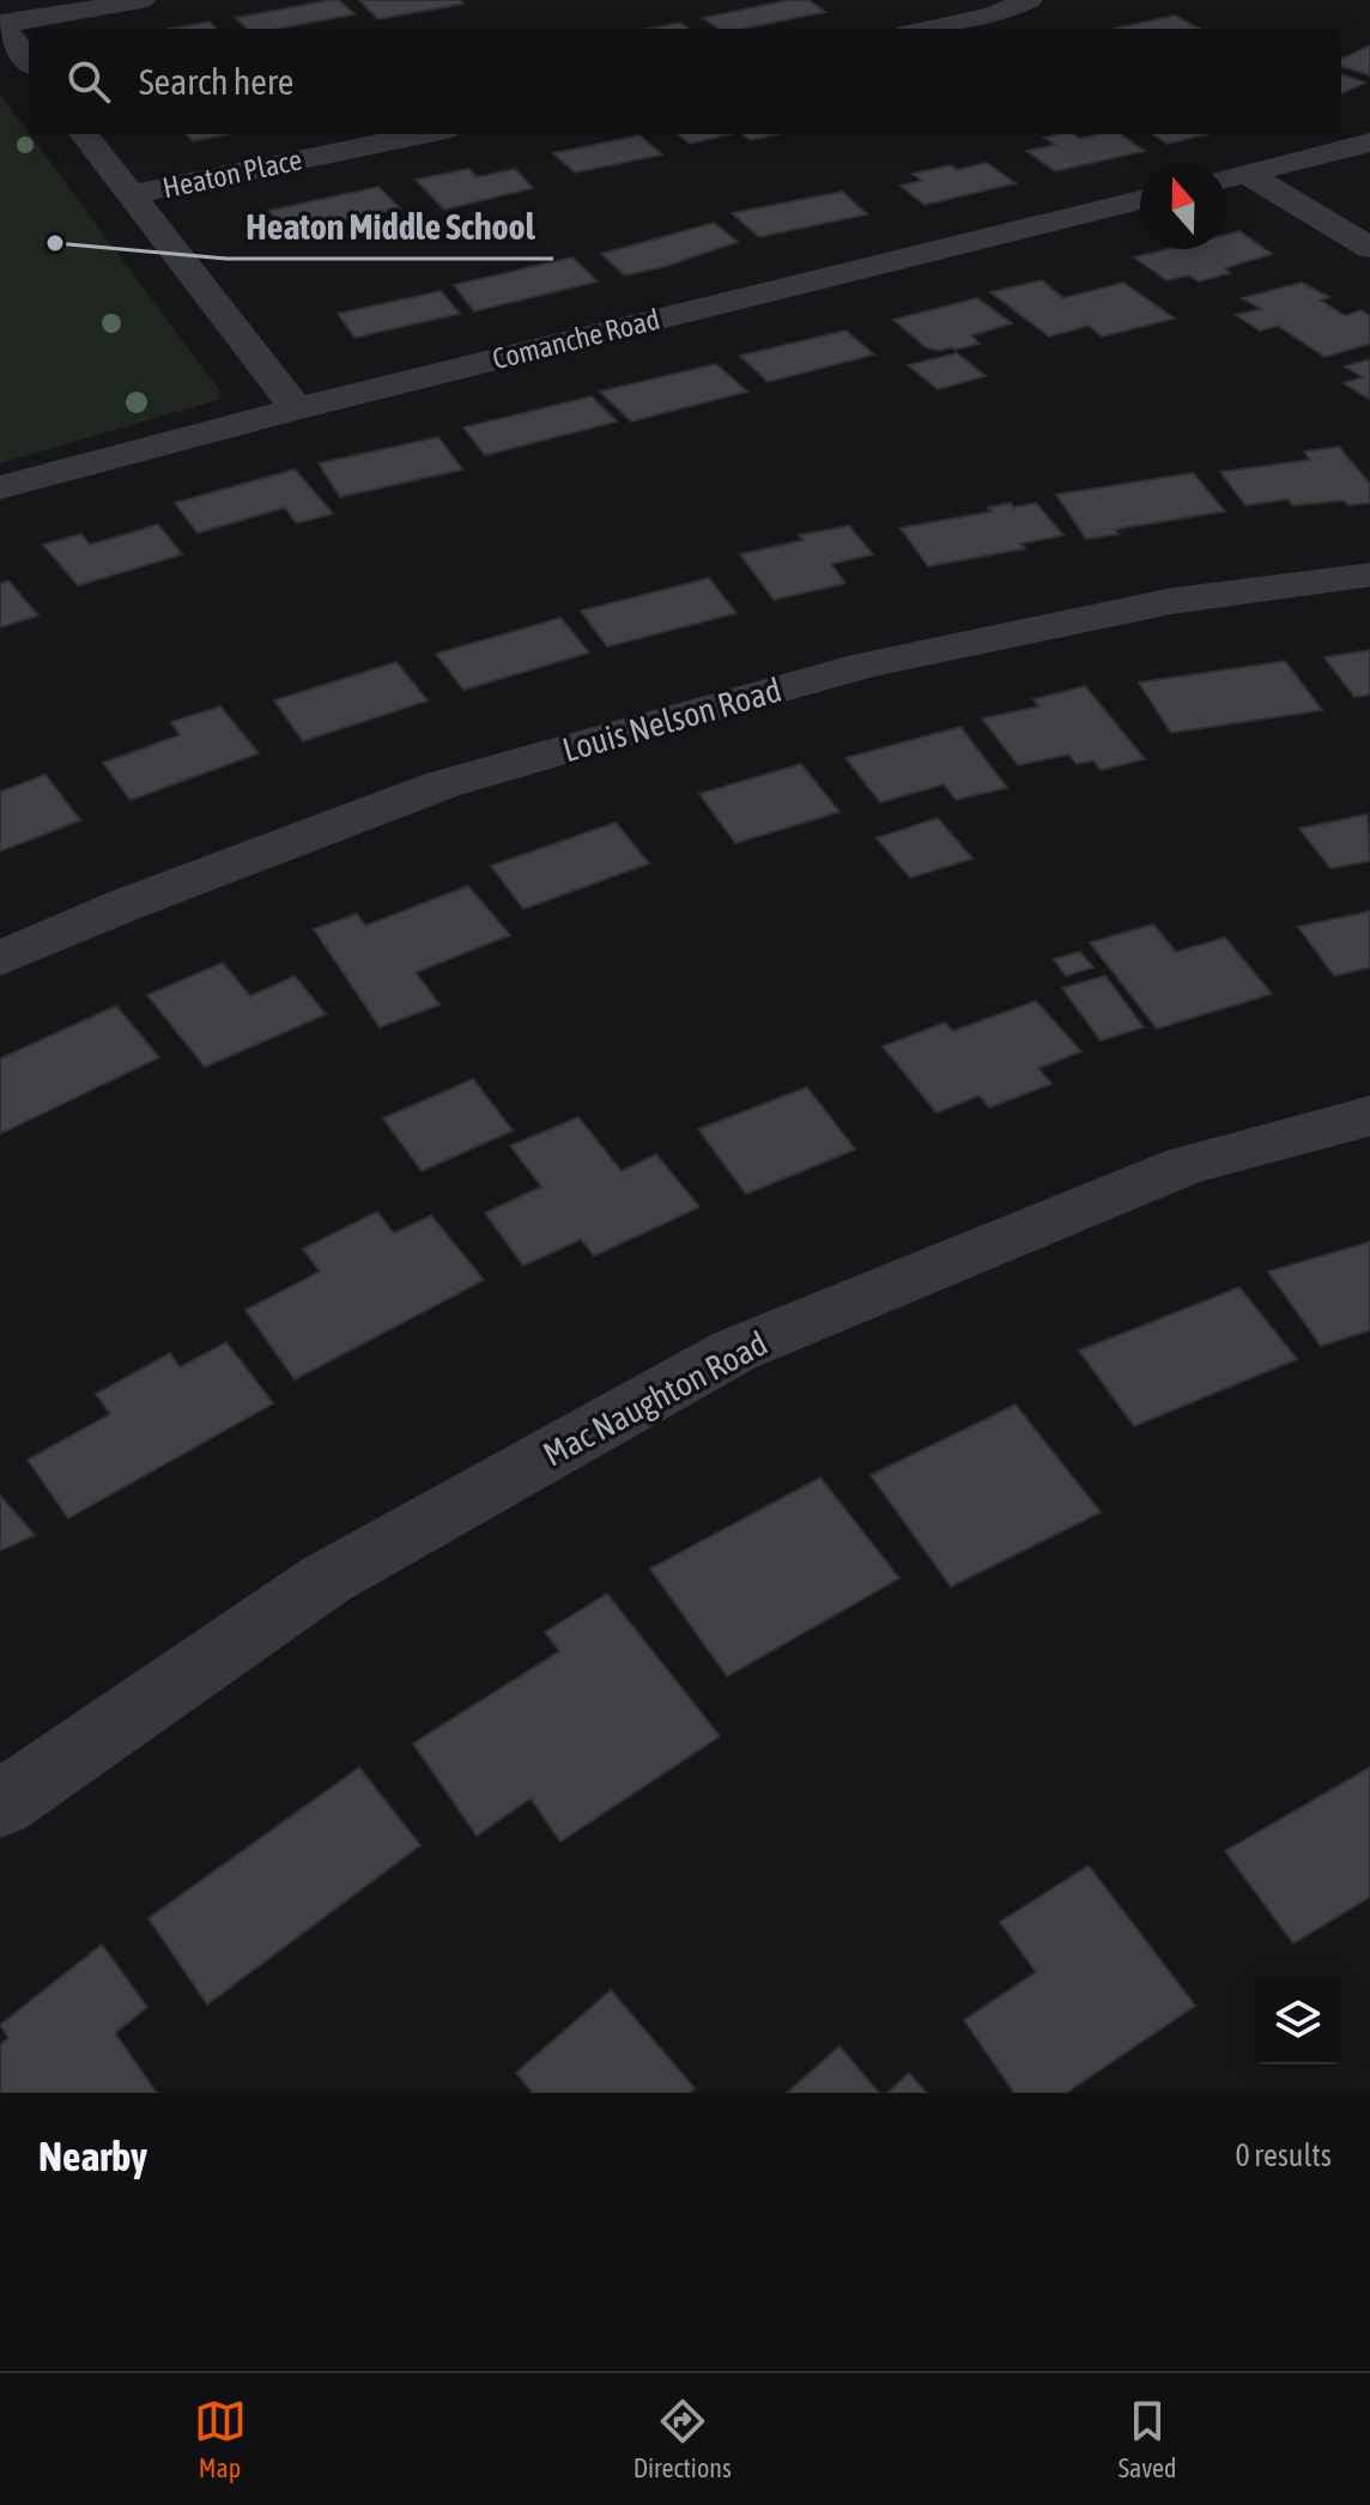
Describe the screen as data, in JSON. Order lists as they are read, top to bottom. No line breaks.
{"streets":{"street":["Heaton Place","Comanche Road","Louis Nelson Road","Mac Naughton Road"]},"places":["Heaton Middle School"],"north":"top","page":{"search":"Search here","heading":["Nearby","0 results"],"nav":["Map","Directions","Saved"]}}
